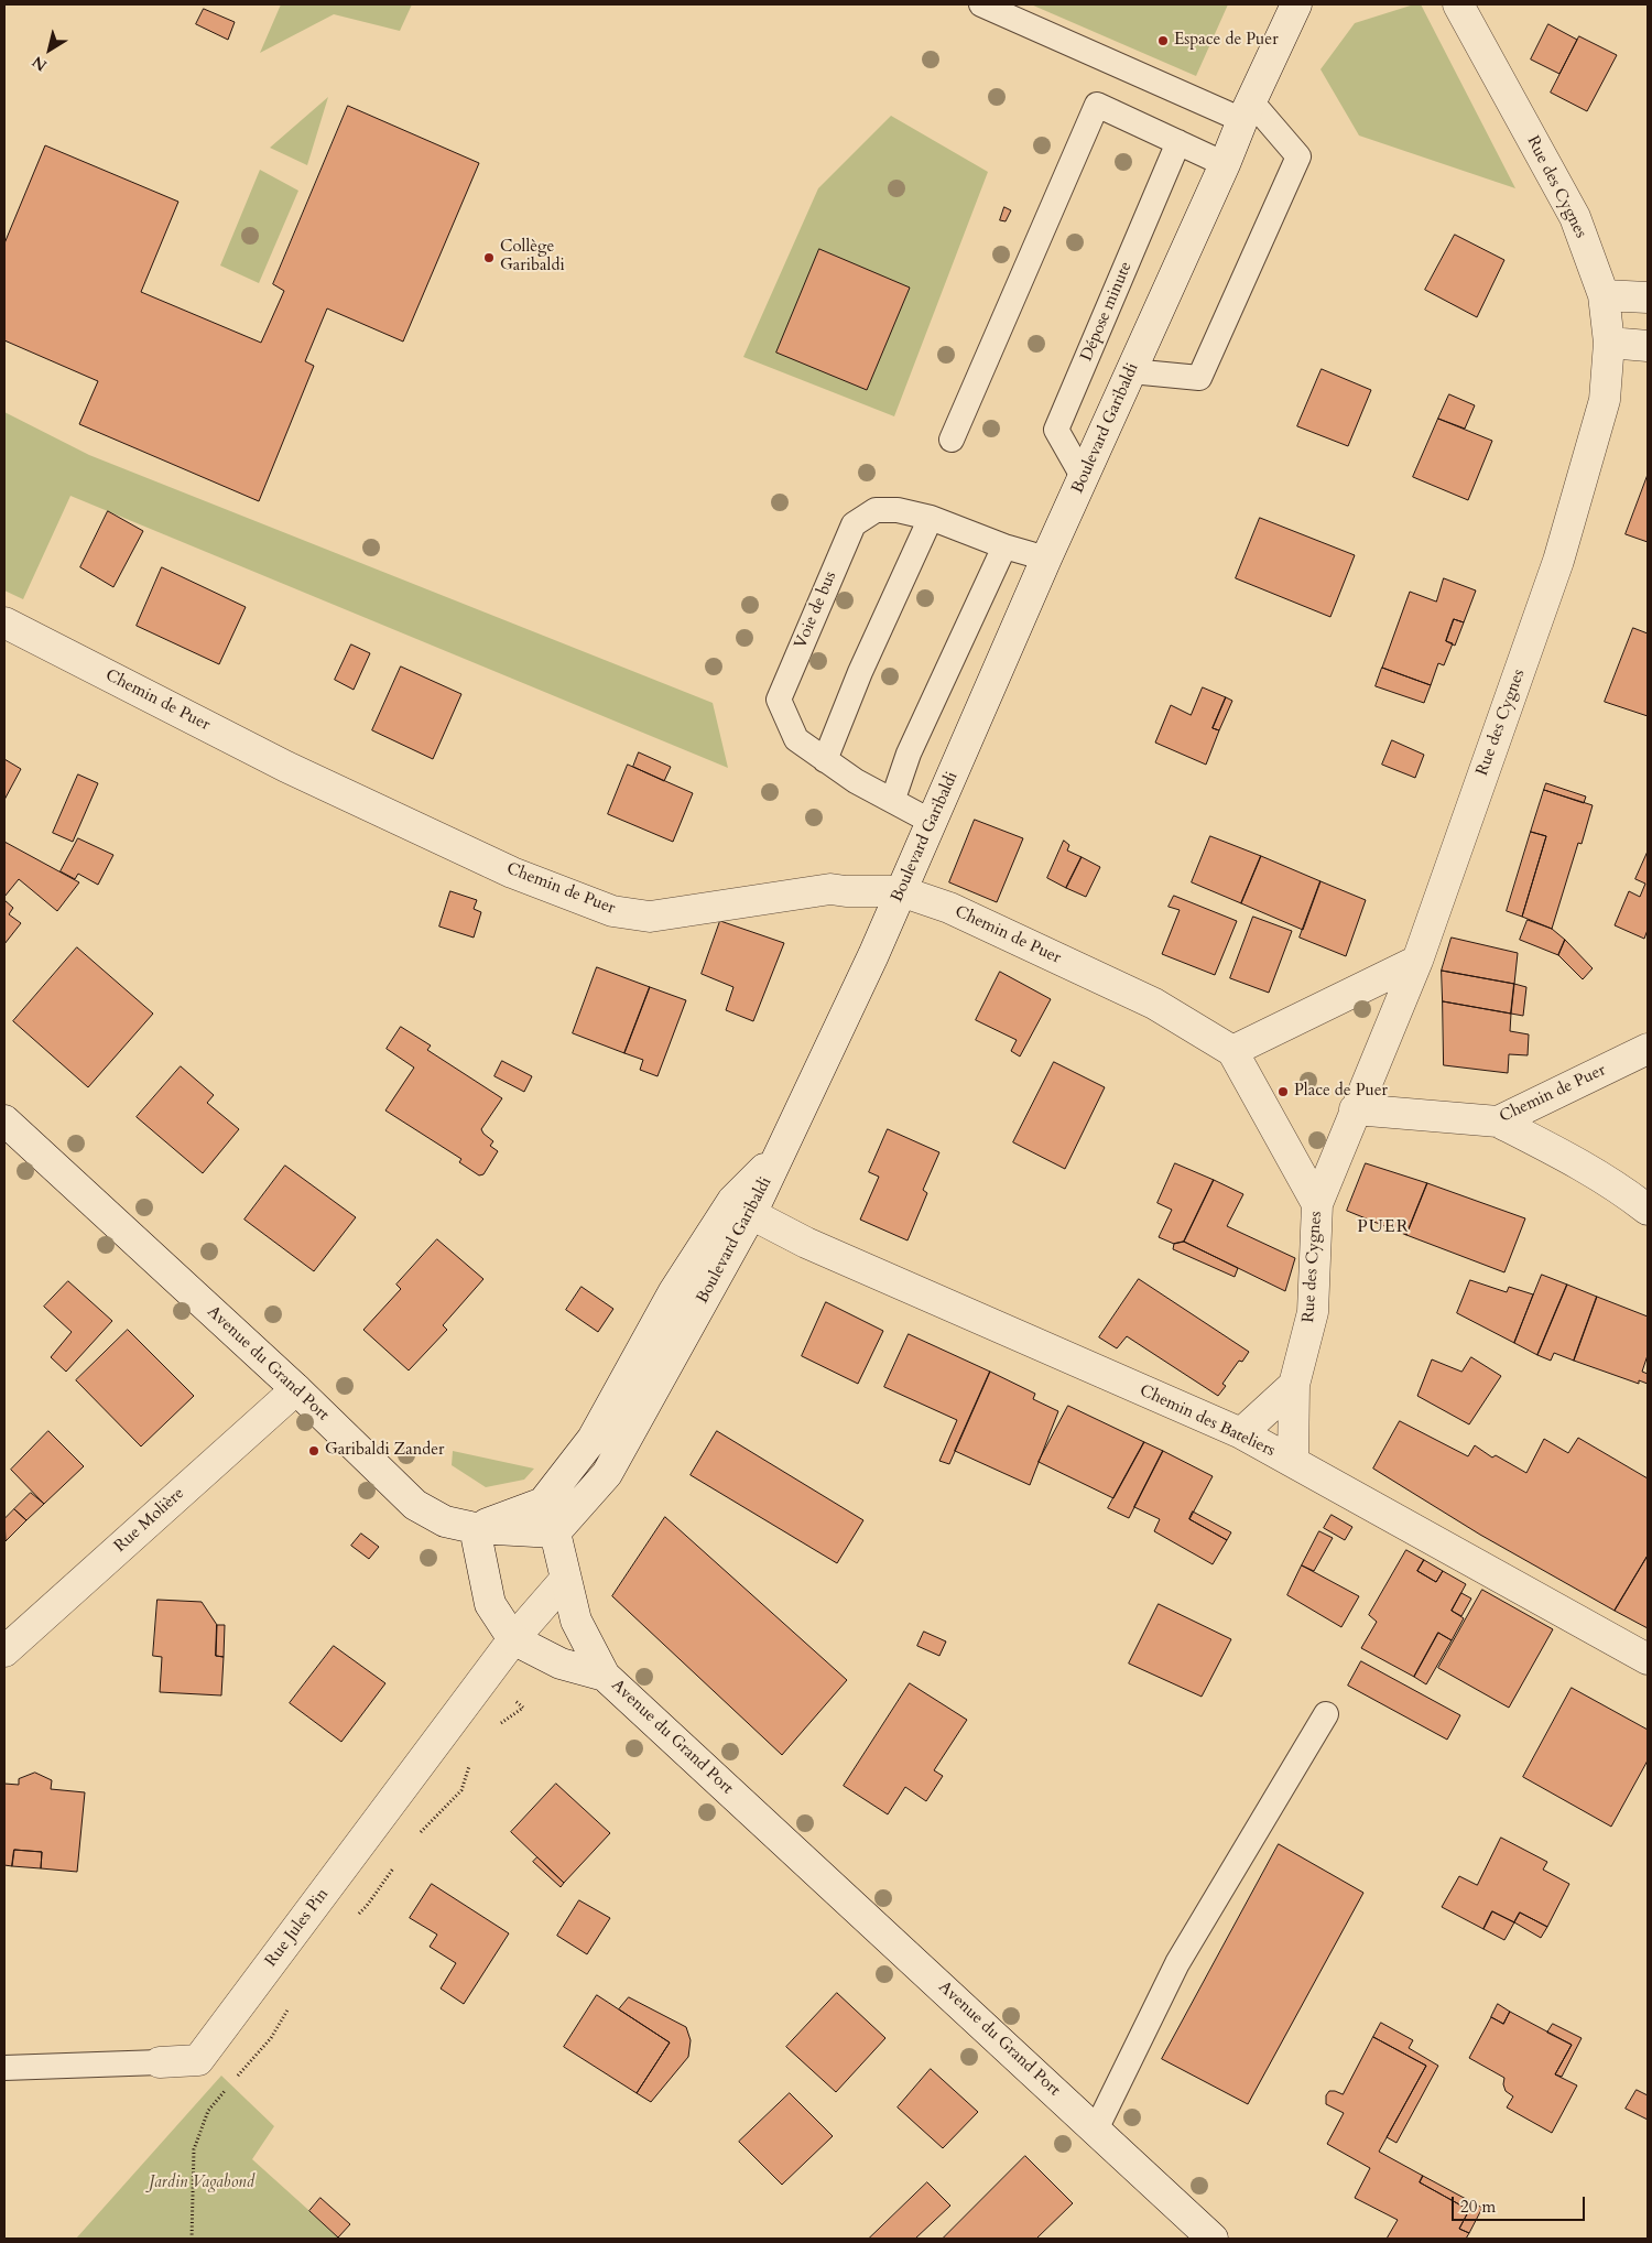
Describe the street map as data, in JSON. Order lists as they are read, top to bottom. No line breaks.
{"streets":{"street":["Rue des Cygnes","Boulevard Garibaldi","Chemin de Puer","Avenue du Grand Port","Chemin des Bateliers","Rue Molière","Rue Jules Pin"],"lane":["Dépose minute","Voie de bus"]},"crossings":[["Rue des Cygnes","Chemin de Puer"],["Rue des Cygnes","Chemin des Bateliers"],["Dépose minute","Boulevard Garibaldi"],["Boulevard Garibaldi","Voie de bus"],["Boulevard Garibaldi","Chemin de Puer"],["Boulevard Garibaldi","Chemin des Bateliers"],["Avenue du Grand Port","Rue Molière"],["Avenue du Grand Port","Rue Jules Pin"]],"districts":["PUER"],"parks":["Jardin Vagabond"],"places":["Espace de Puer","Collège Garibaldi","Place de Puer","Garibaldi Zander"],"scale_bar":"20 m","north":"bottom left"}
